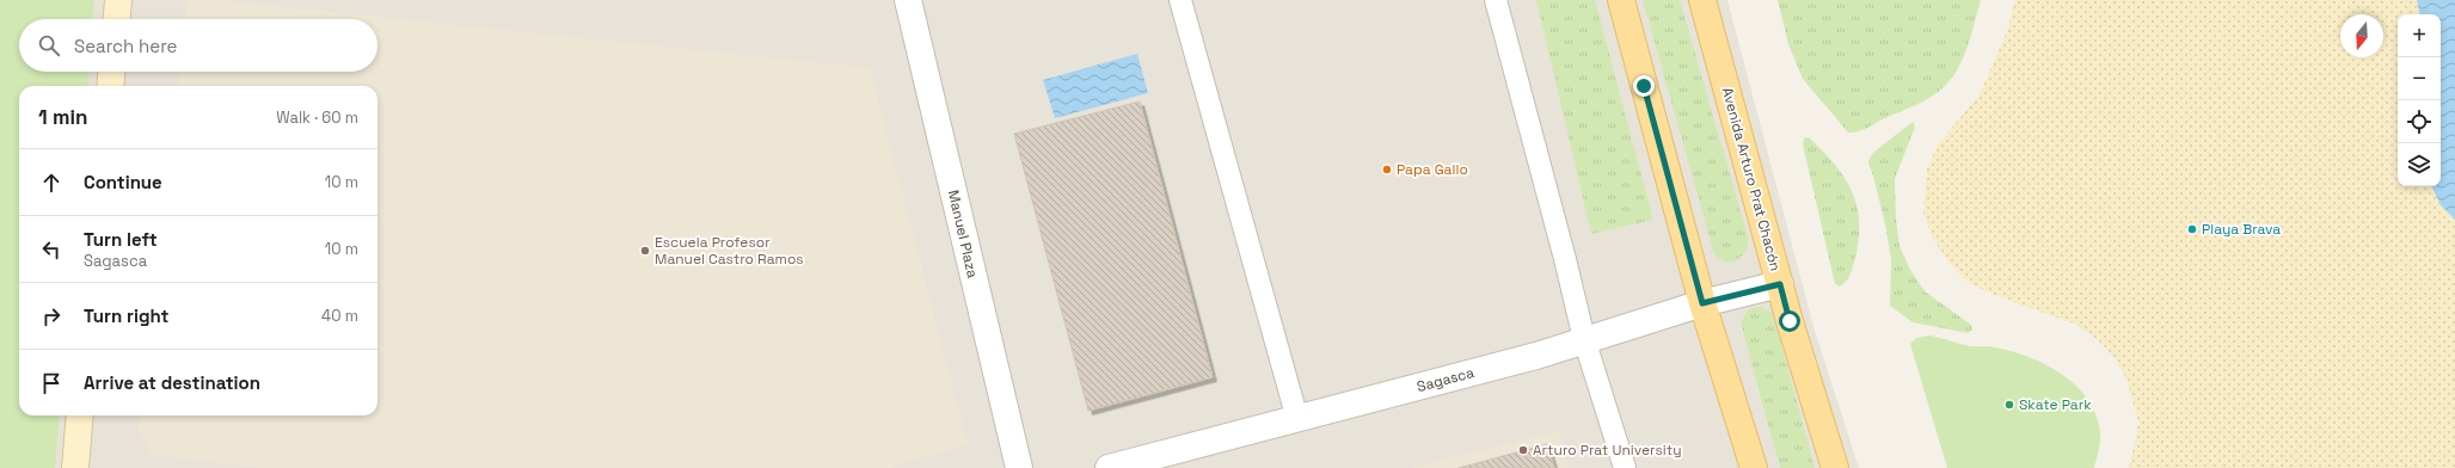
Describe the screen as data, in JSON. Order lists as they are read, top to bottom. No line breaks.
{"streets":{"main road":["Avenida Arturo Prat Chacón"],"street":["Manuel Plaza","Sagasca"]},"crossings":[["Avenida Arturo Prat Chacón","Sagasca"]],"places":["Papa Gallo","Playa Brava","Escuela Profesor Manuel Castro Ramos","Skate Park","Arturo Prat University"],"north":"bottom","page":{"map_buttons":["+","−"],"search":"Search here","heading":["1 min","Walk · 60 m"],"list":[["Continue","10 m"],["Turn left","Sagasca","10 m"],["Turn right","40 m"],"Arrive at destination"]}}
